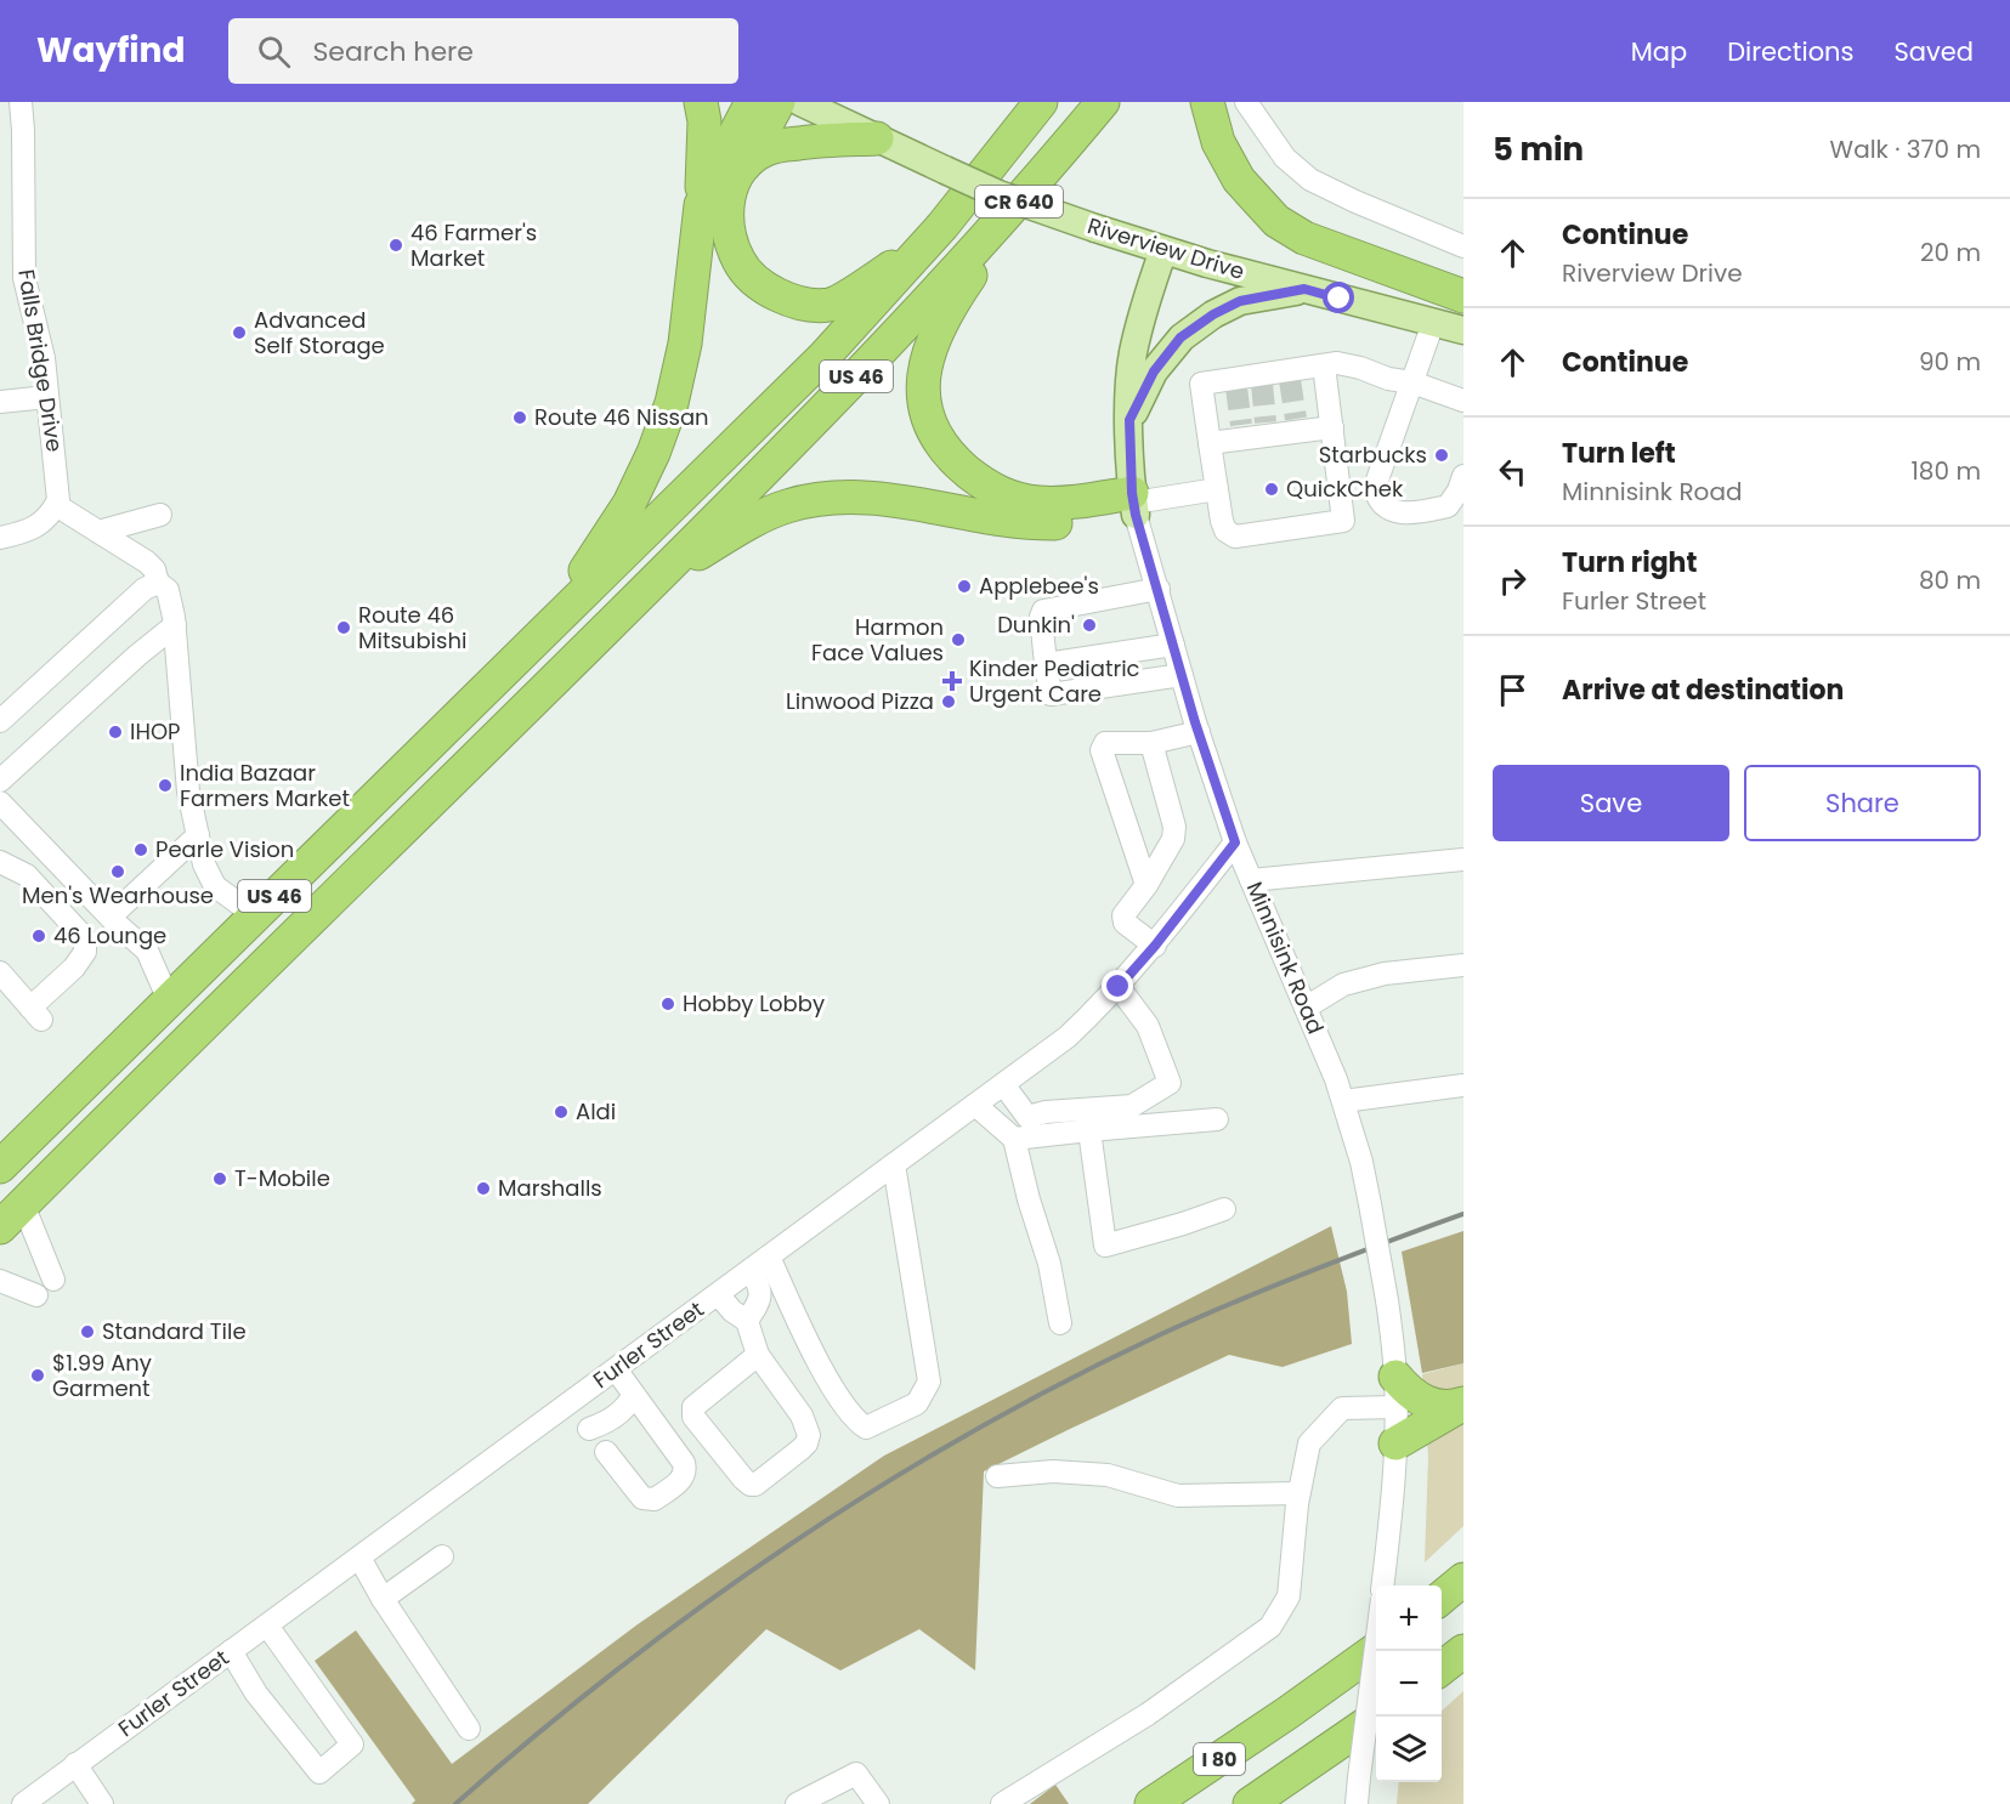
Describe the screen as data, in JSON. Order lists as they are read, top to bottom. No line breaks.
{"streets":{"highway":["US 46","I 80"],"main road":["CR 640","Riverview Drive","Minnisink Road"],"street":["Falls Bridge Drive","Furler Street"]},"crossings":[["Riverview Drive","Minnisink Road"],["Minnisink Road","Furler Street"]],"places":{"other":["46 Farmer's Market","Advanced Self Storage","Route 46 Nissan","Starbucks","QuickChek","Applebee's","Dunkin'","Route 46 Mitsubishi","Harmon Face Values","Linwood Pizza","IHOP","India Bazaar Farmers Market","Pearle Vision","Men's Wearhouse","46 Lounge","Hobby Lobby","Aldi","T-Mobile","Marshalls","Standard Tile","$1.99 Any Garment"],"health":["Kinder Pediatric Urgent Care"]},"page":{"header":"Wayfind","search":"Search here","nav":["Map","Directions","Saved"],"heading":["5 min","Walk · 370 m"],"list":[["Continue","Riverview Drive","20 m"],["Continue","90 m"],["Turn left","Minnisink Road","180 m"],["Turn right","Furler Street","80 m"],"Arrive at destination"],"buttons":["Save","Share"],"map_buttons":["+","−"]}}
